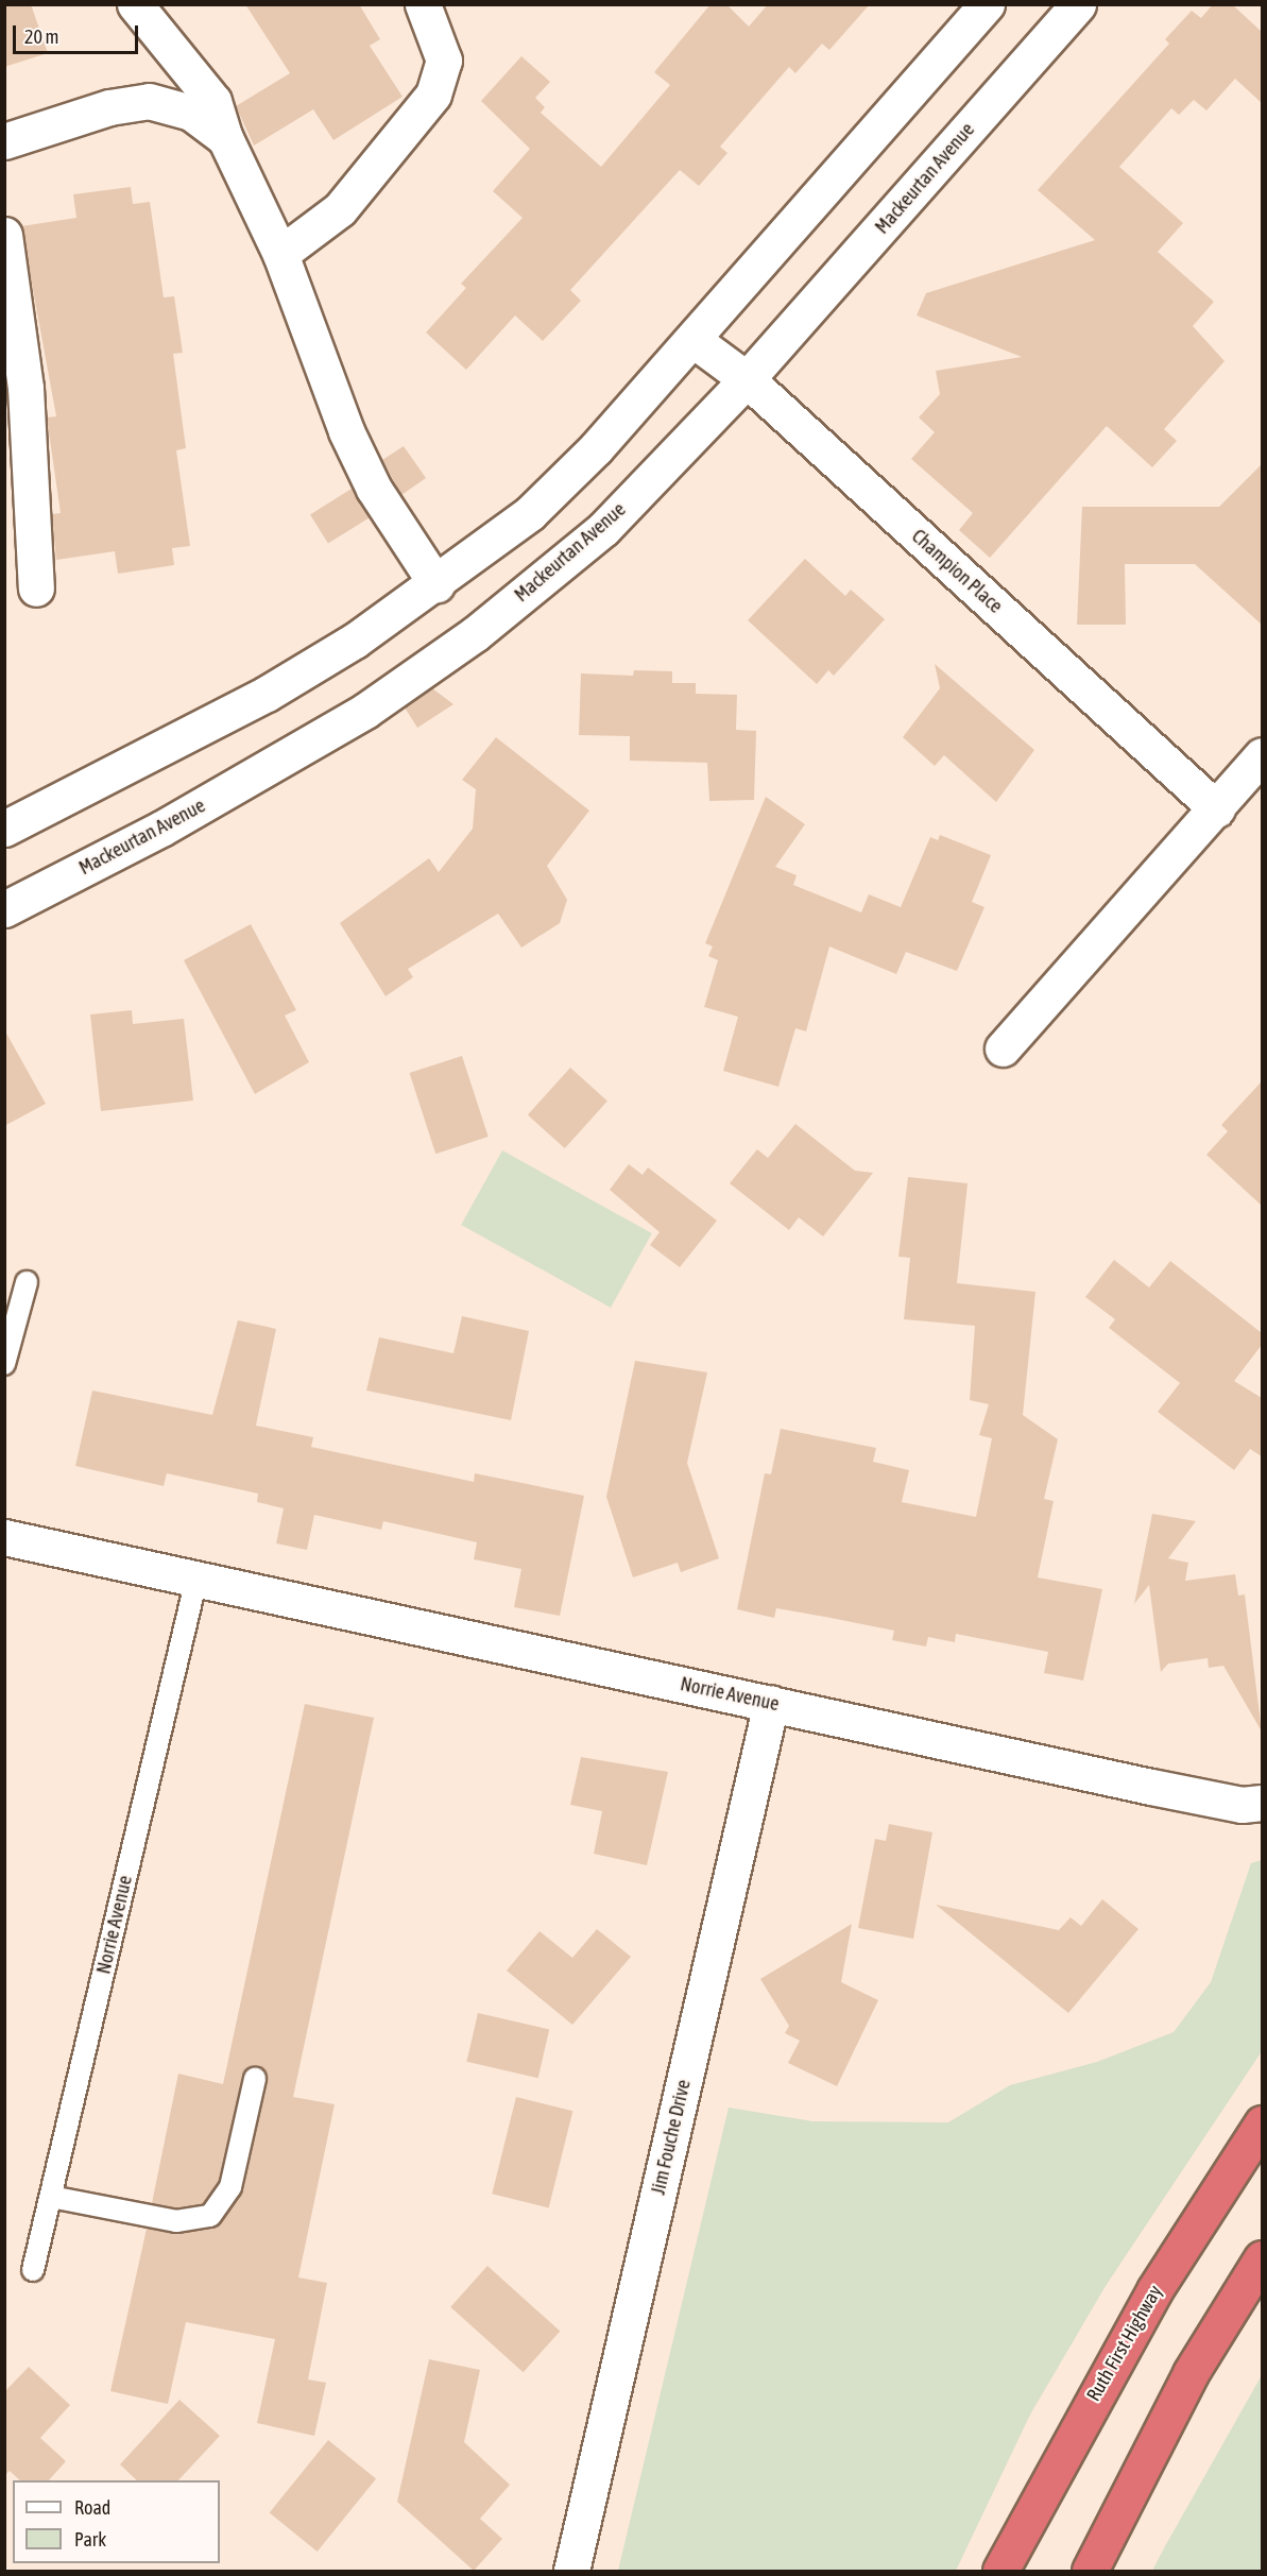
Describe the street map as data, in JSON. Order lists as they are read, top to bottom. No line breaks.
{"streets":{"highway":["Ruth First Highway"],"street":["Mackeurtan Avenue","Champion Place","Norrie Avenue","Jim Fouche Drive"]},"crossings":[["Mackeurtan Avenue","Champion Place"],["Norrie Avenue","Jim Fouche Drive"]],"legend":["Road","Park"],"scale_bar":"20 m"}
